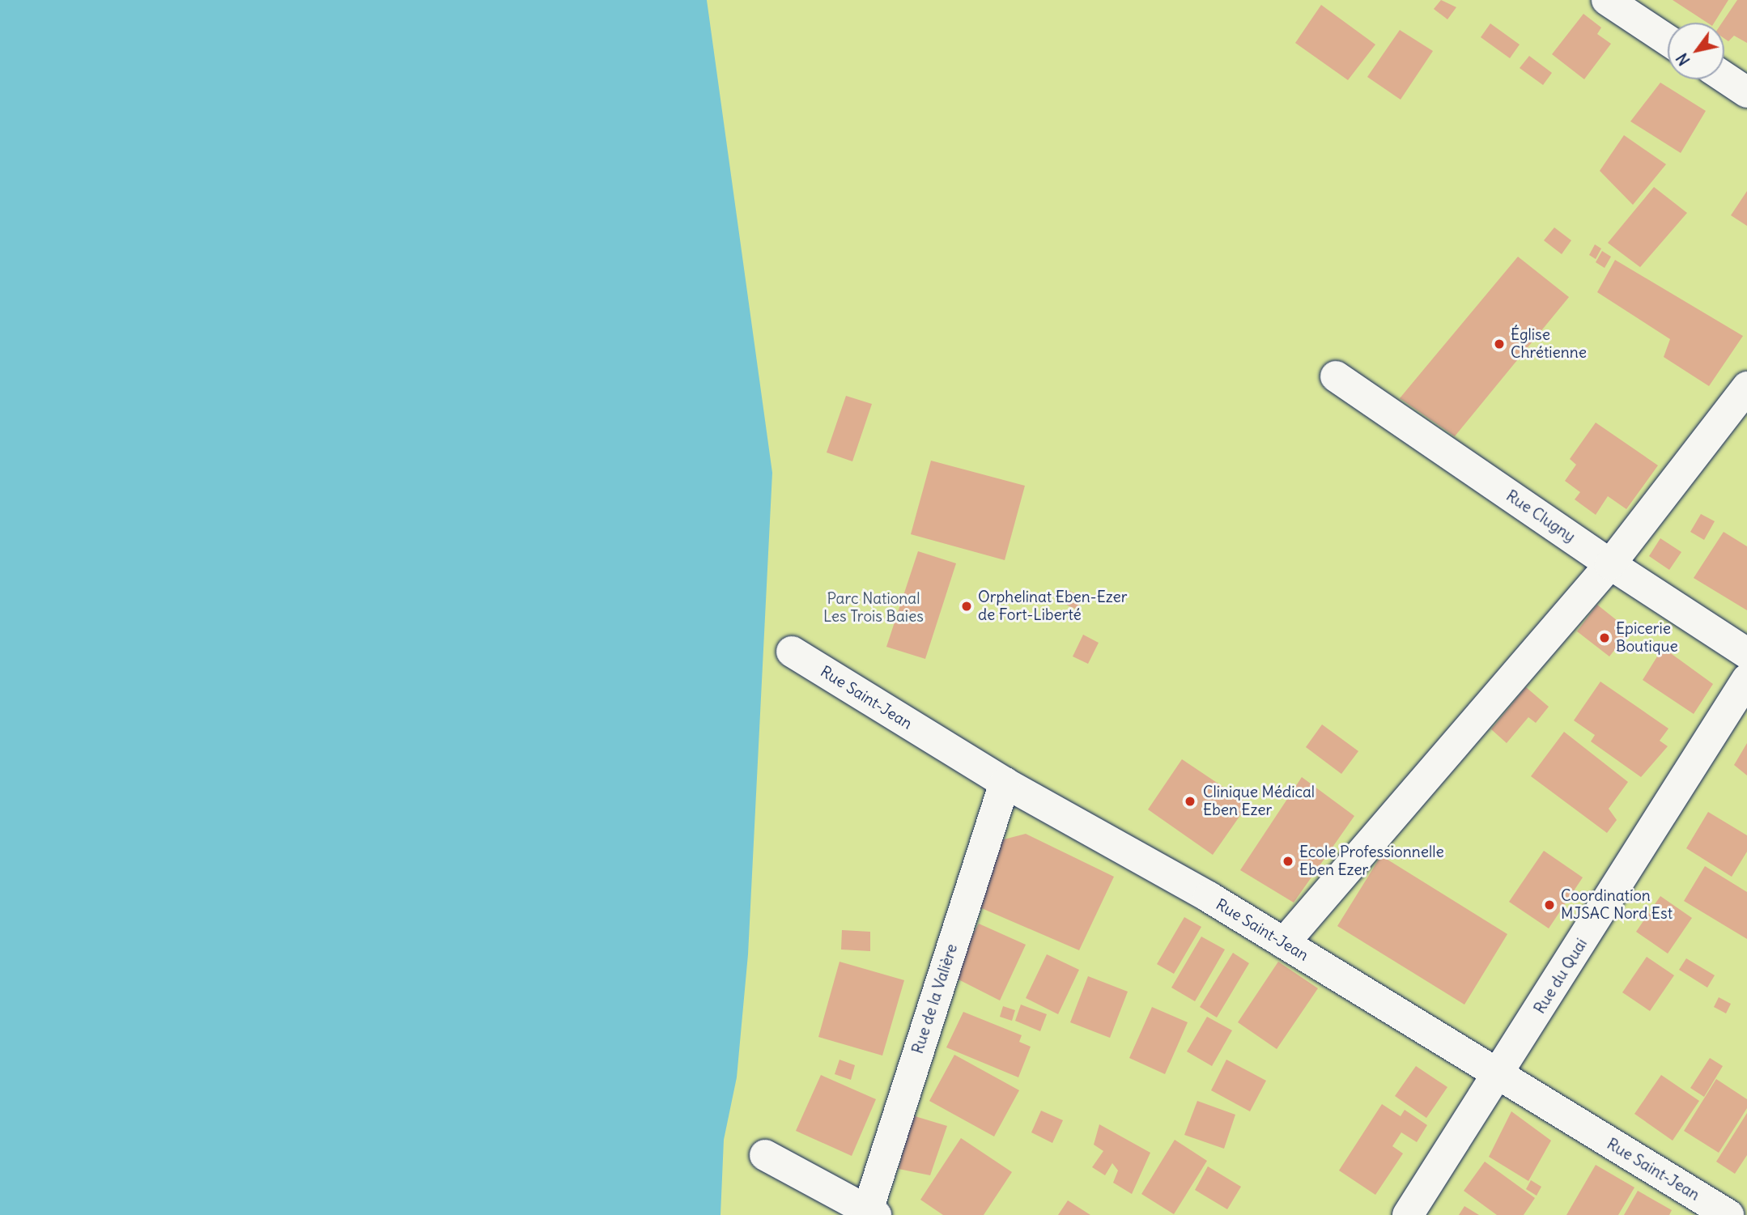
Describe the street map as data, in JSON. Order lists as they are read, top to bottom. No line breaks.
{"streets":{"street":["Rue Clugny","Rue Saint-Jean","Rue du Quai","Rue de la Valière"]},"crossings":[["Rue Saint-Jean","Rue du Quai"],["Rue Saint-Jean","Rue de la Valière"]],"parks":["Parc National Les Trois Baies"],"places":["Église Chrétienne","Orphelinat Eben-Ezer de Fort-Liberté","Epicerie Boutique","Clinique Médical Eben Ezer","Ecole Professionnelle Eben Ezer","Coordination MJSAC Nord Est"],"north":"bottom left"}
